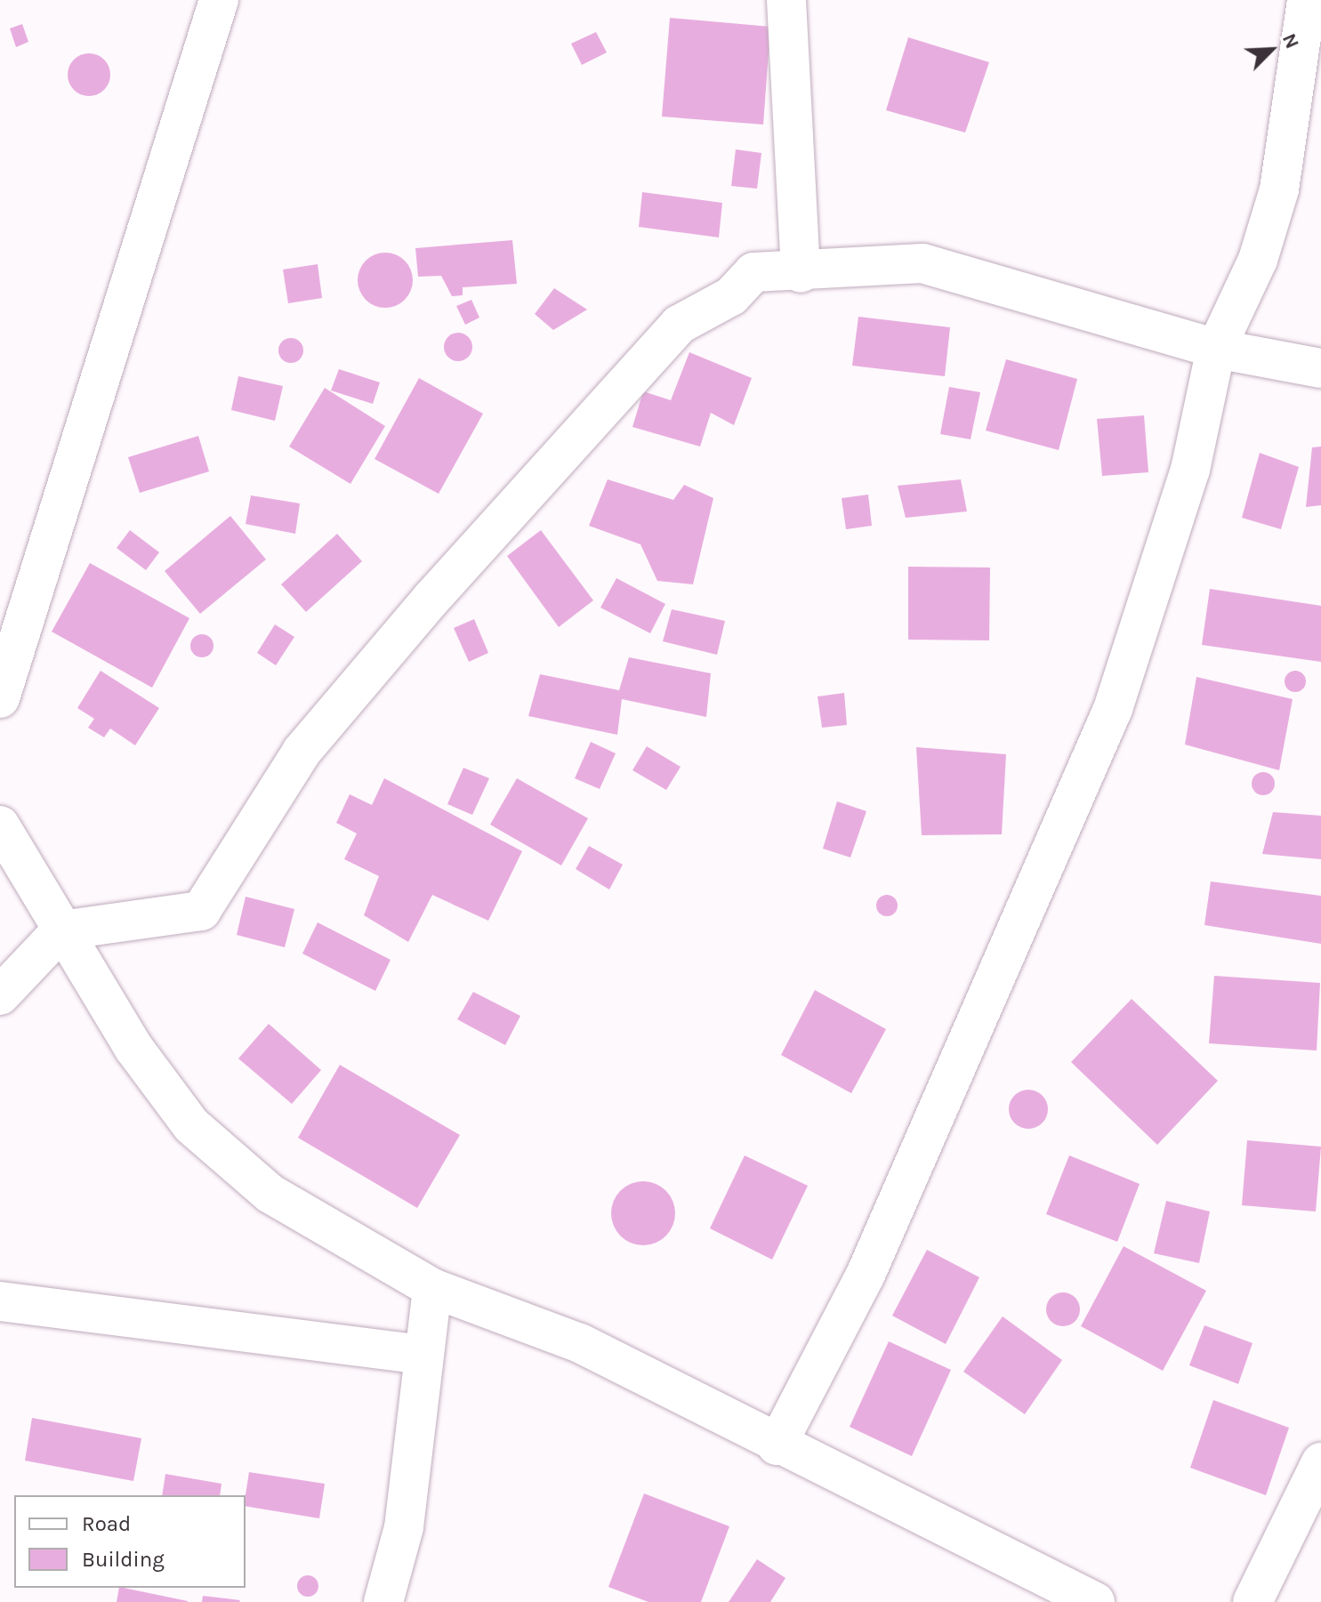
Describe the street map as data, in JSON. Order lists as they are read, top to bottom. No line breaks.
{"legend":["Road","Building"],"north":"top right"}
